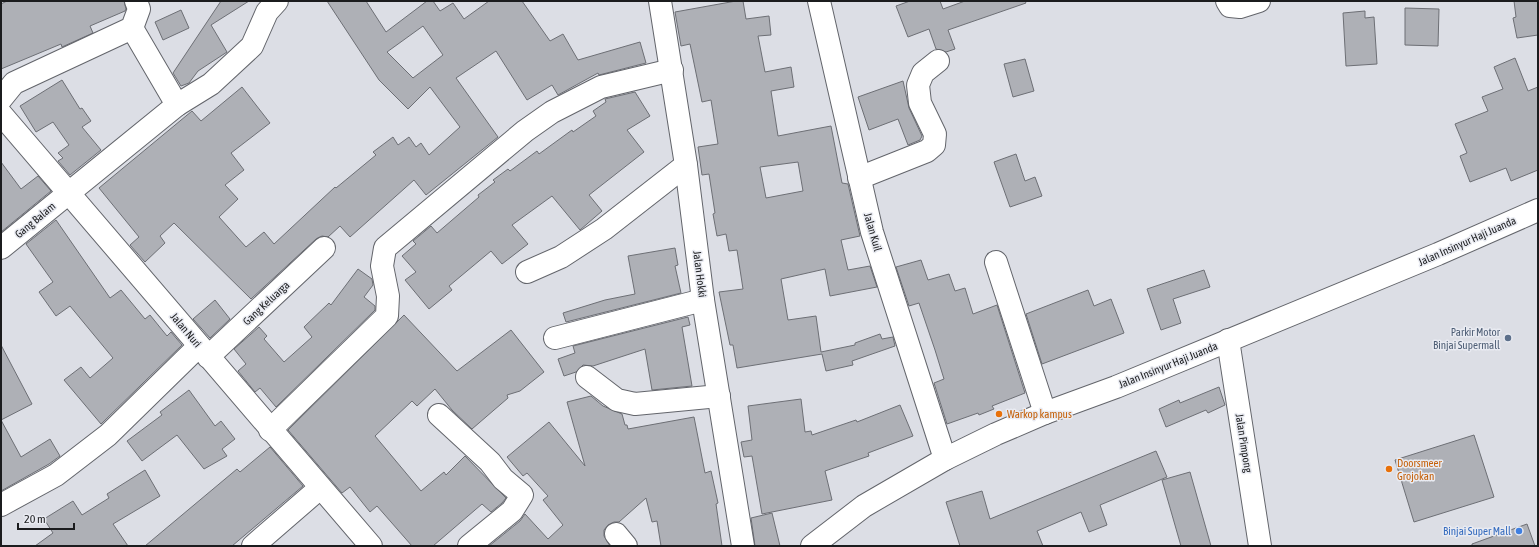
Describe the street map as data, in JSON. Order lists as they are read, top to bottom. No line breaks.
{"streets":{"street":["Gang Balam","Jalan Kuil","Jalan Insinyur Haji Juanda","Jalan Hokki","Gang Keluarga","Jalan Nuri","Jalan Pimpong"]},"crossings":[["Gang Balam","Jalan Nuri"],["Jalan Kuil","Jalan Insinyur Haji Juanda"],["Jalan Insinyur Haji Juanda","Jalan Pimpong"],["Gang Keluarga","Jalan Nuri"]],"places":["Parkir Motor Binjai Supermall","Warkop kampus","Doorsmeer Grojokan","Binjai Super Mall"],"scale_bar":"20 m"}
